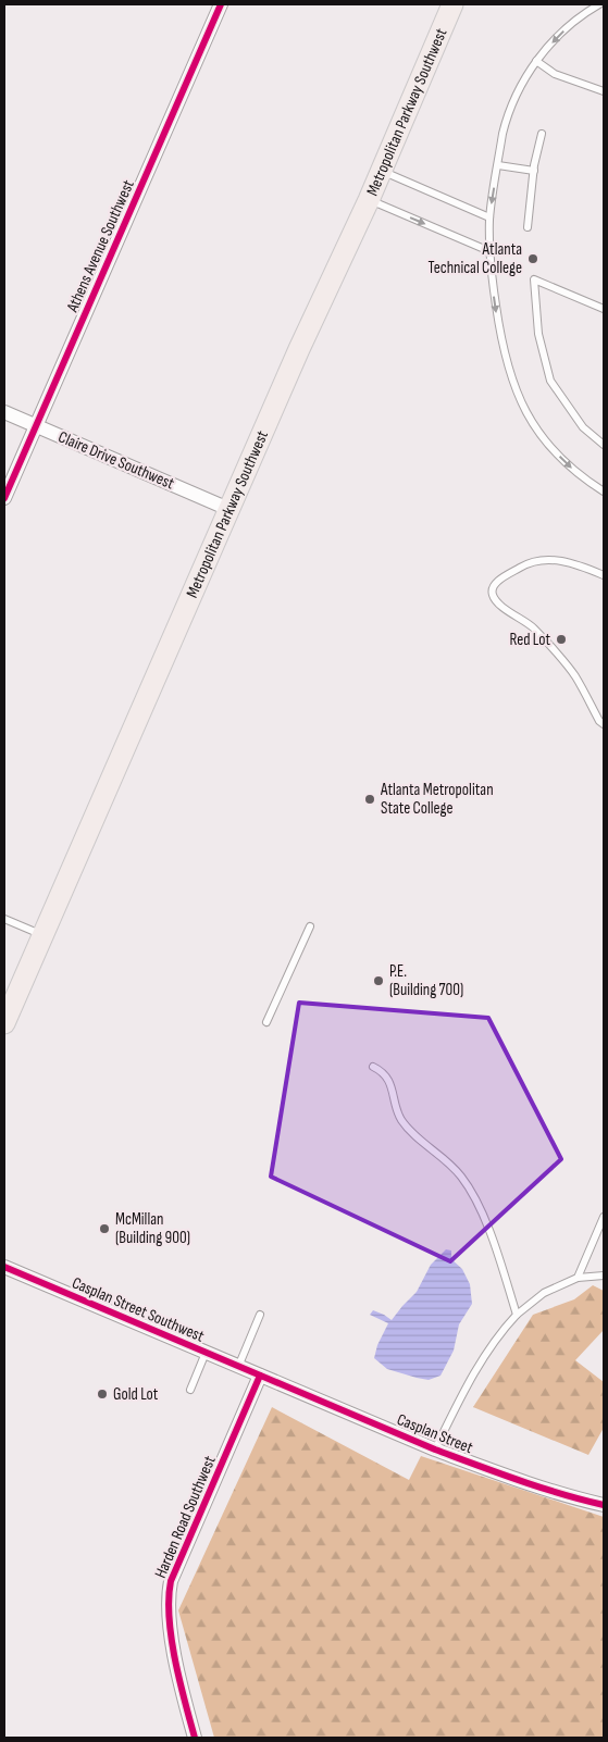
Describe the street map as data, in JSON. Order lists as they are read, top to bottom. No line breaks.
{"streets":{"main road":["Metropolitan Parkway Southwest"],"street":["Athens Avenue Southwest","Claire Drive Southwest","Casplan Street Southwest","Casplan Street","Harden Road Southwest"]},"crossings":[["Metropolitan Parkway Southwest","Claire Drive Southwest"],["Athens Avenue Southwest","Claire Drive Southwest"],["Casplan Street Southwest","Casplan Street"],["Casplan Street Southwest","Harden Road Southwest"],["Casplan Street","Harden Road Southwest"]],"places":["Atlanta Technical College","Red Lot","Atlanta Metropolitan State College","P.E. (Building 700)","McMillan (Building 900)","Gold Lot"]}
